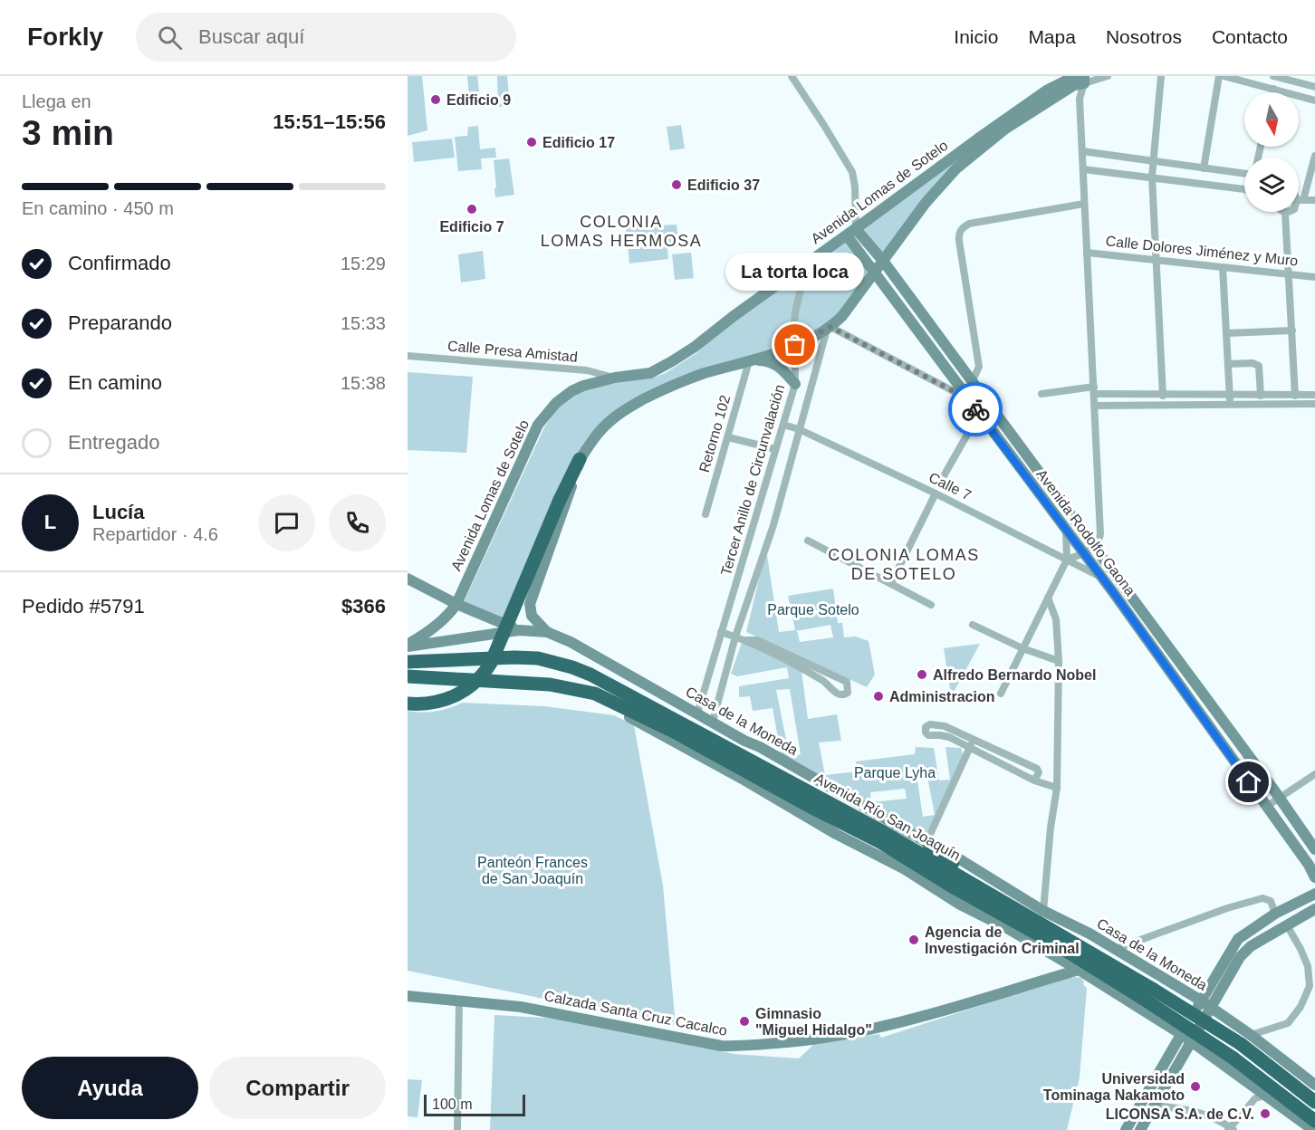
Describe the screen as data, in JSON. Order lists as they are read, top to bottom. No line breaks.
{"streets":{"highway":["Avenida Río San Joaquín"],"main road":["Avenida Lomas de Sotelo","Avenida Rodolfo Gaona","Casa de la Moneda","Calzada Santa Cruz Cacalco"],"street":["Calle Dolores Jiménez y Muro","Calle Presa Amistad","Retorno 102","Tercer Anillo de Circunvalación","Calle 7"]},"crossings":[["Avenida Lomas de Sotelo","Calle Presa Amistad"],["Avenida Lomas de Sotelo","Retorno 102"],["Avenida Lomas de Sotelo","Tercer Anillo de Circunvalación"],["Avenida Lomas de Sotelo","Avenida Rodolfo Gaona"],["Avenida Lomas de Sotelo","Casa de la Moneda"],["Tercer Anillo de Circunvalación","Calle 7"],["Tercer Anillo de Circunvalación","Casa de la Moneda"],["Calle 7","Avenida Rodolfo Gaona"],["Casa de la Moneda","Avenida Río San Joaquín"]],"districts":["COLONIA LOMAS HERMOSA","COLONIA LOMAS DE SOTELO"],"parks":["Parque Sotelo","Parque Lyha","Panteón Frances de San Joaquín"],"places":["Edificio 9","Edificio 17","Edificio 37","Edificio 7","La torta loca","Alfredo Bernardo Nobel","Administracion","Agencia de Investigación Criminal","Gimnasio \"Miguel Hidalgo\"","Universidad Tominaga Nakamoto","LICONSA S.A. de C.V."],"scale_bar":"100 m","north":"bottom","page":{"header":"Forkly","search":"Buscar aquí","nav":["Inicio","Mapa","Nosotros","Contacto"],"heading":["3 min","Llega en","15:51–15:56"],"panel":["Lucía","Repartidor · 4.6","Pedido #5791","$366"],"bar":"En camino · 450 m","list":[["Confirmado","15:29"],["Preparando","15:33"],["En camino","15:38"],"Entregado"],"bubble":"La torta loca","round":"L","buttons":["Ayuda","Compartir"],"scale":"100 m"}}
